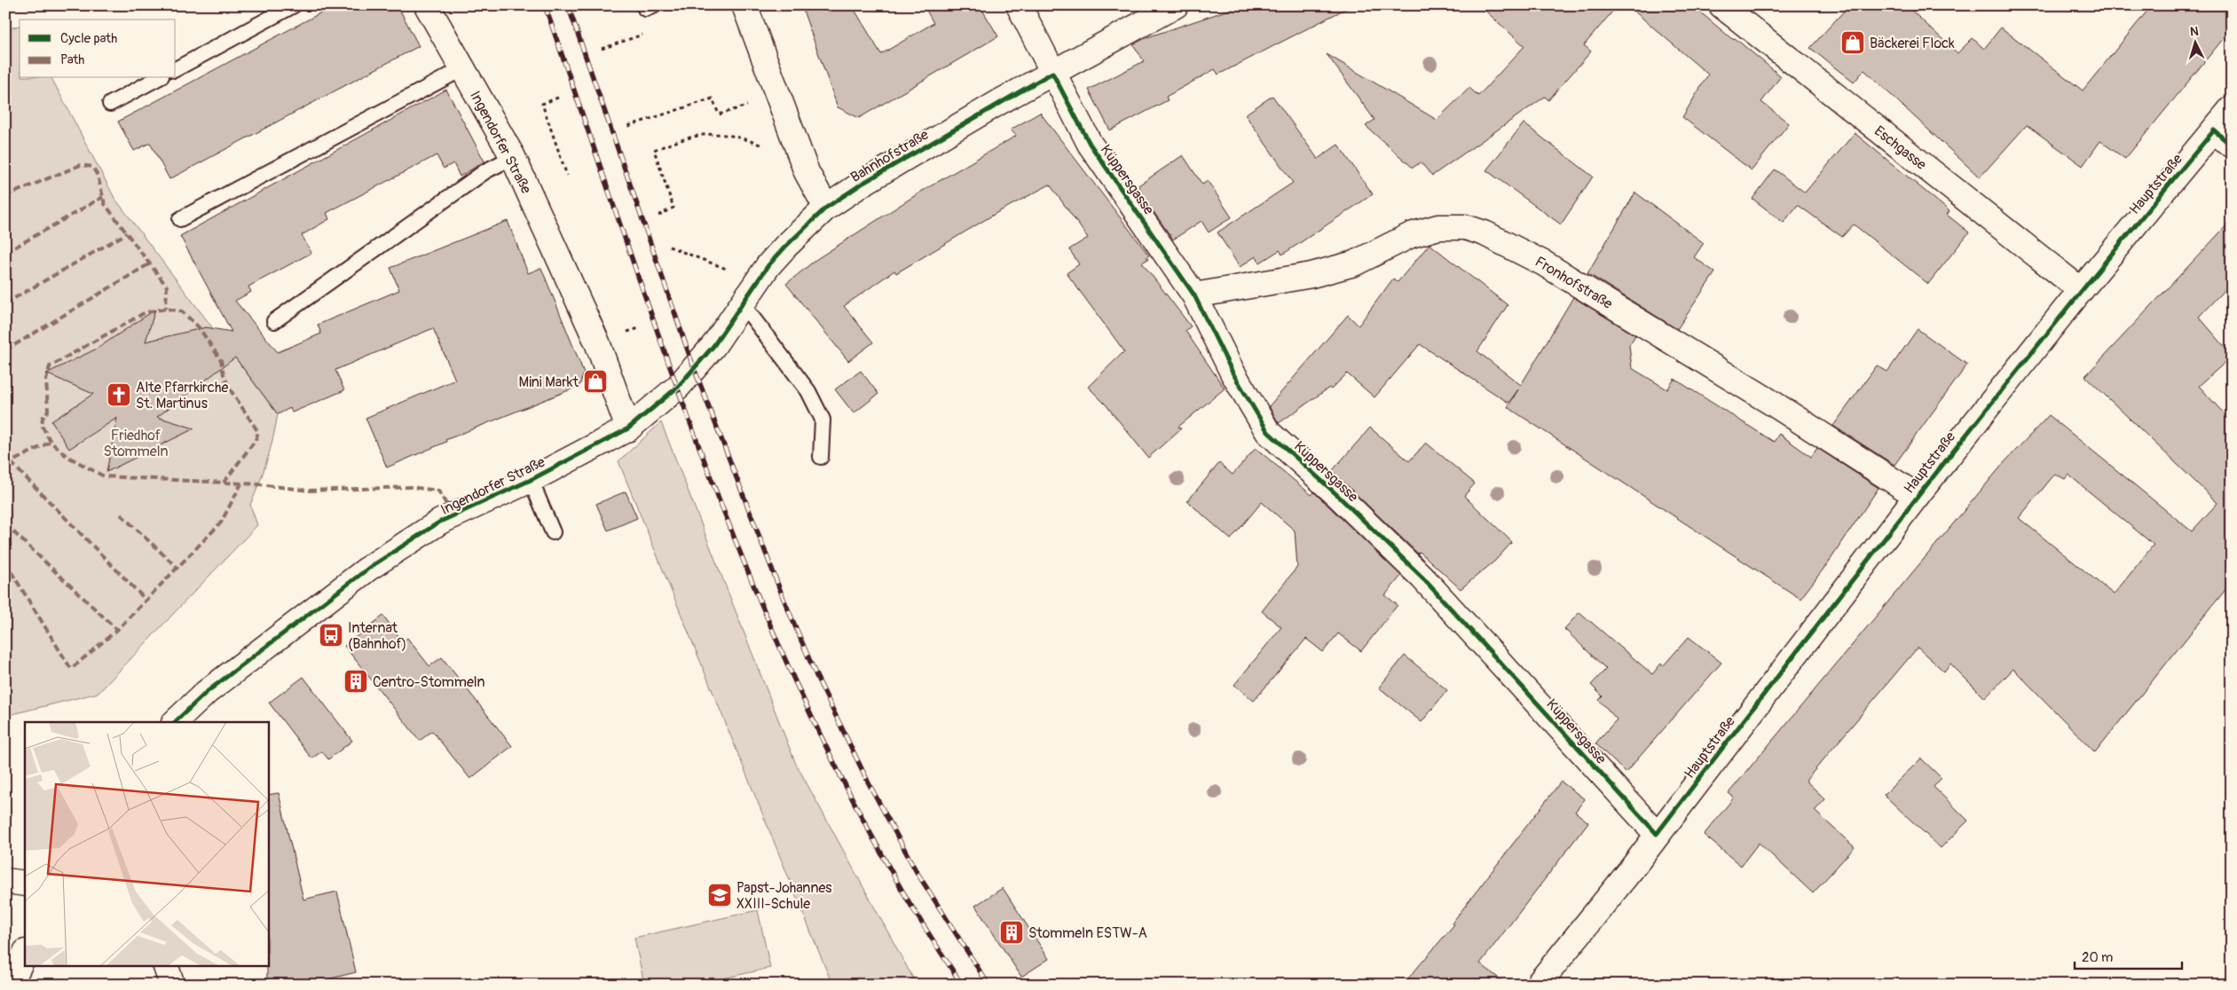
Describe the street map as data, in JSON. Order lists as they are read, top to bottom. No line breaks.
{"streets":{"street":["Ingendorfer Straße","Eschgasse","Bahnhofstraße","Küppersgasse","Hauptstraße","Fronhofstraße"]},"crossings":[["Ingendorfer Straße","Bahnhofstraße"],["Eschgasse","Hauptstraße"],["Bahnhofstraße","Küppersgasse"],["Küppersgasse","Hauptstraße"],["Küppersgasse","Fronhofstraße"],["Hauptstraße","Fronhofstraße"]],"parks":["Friedhof Stommeln"],"places":{"shop":["Bäckerei Flock","Mini Markt"],"church":["Alte Pfarrkirche St. Martinus"],"bus stop":["Internat (Bahnhof)"],"building":["Centro-Stommeln","Stommeln ESTW-A"],"school or university":["Papst-Johannes XXIII-Schule"]},"legend":["Cycle path","Path"],"scale_bar":"20 m","north":"top"}
